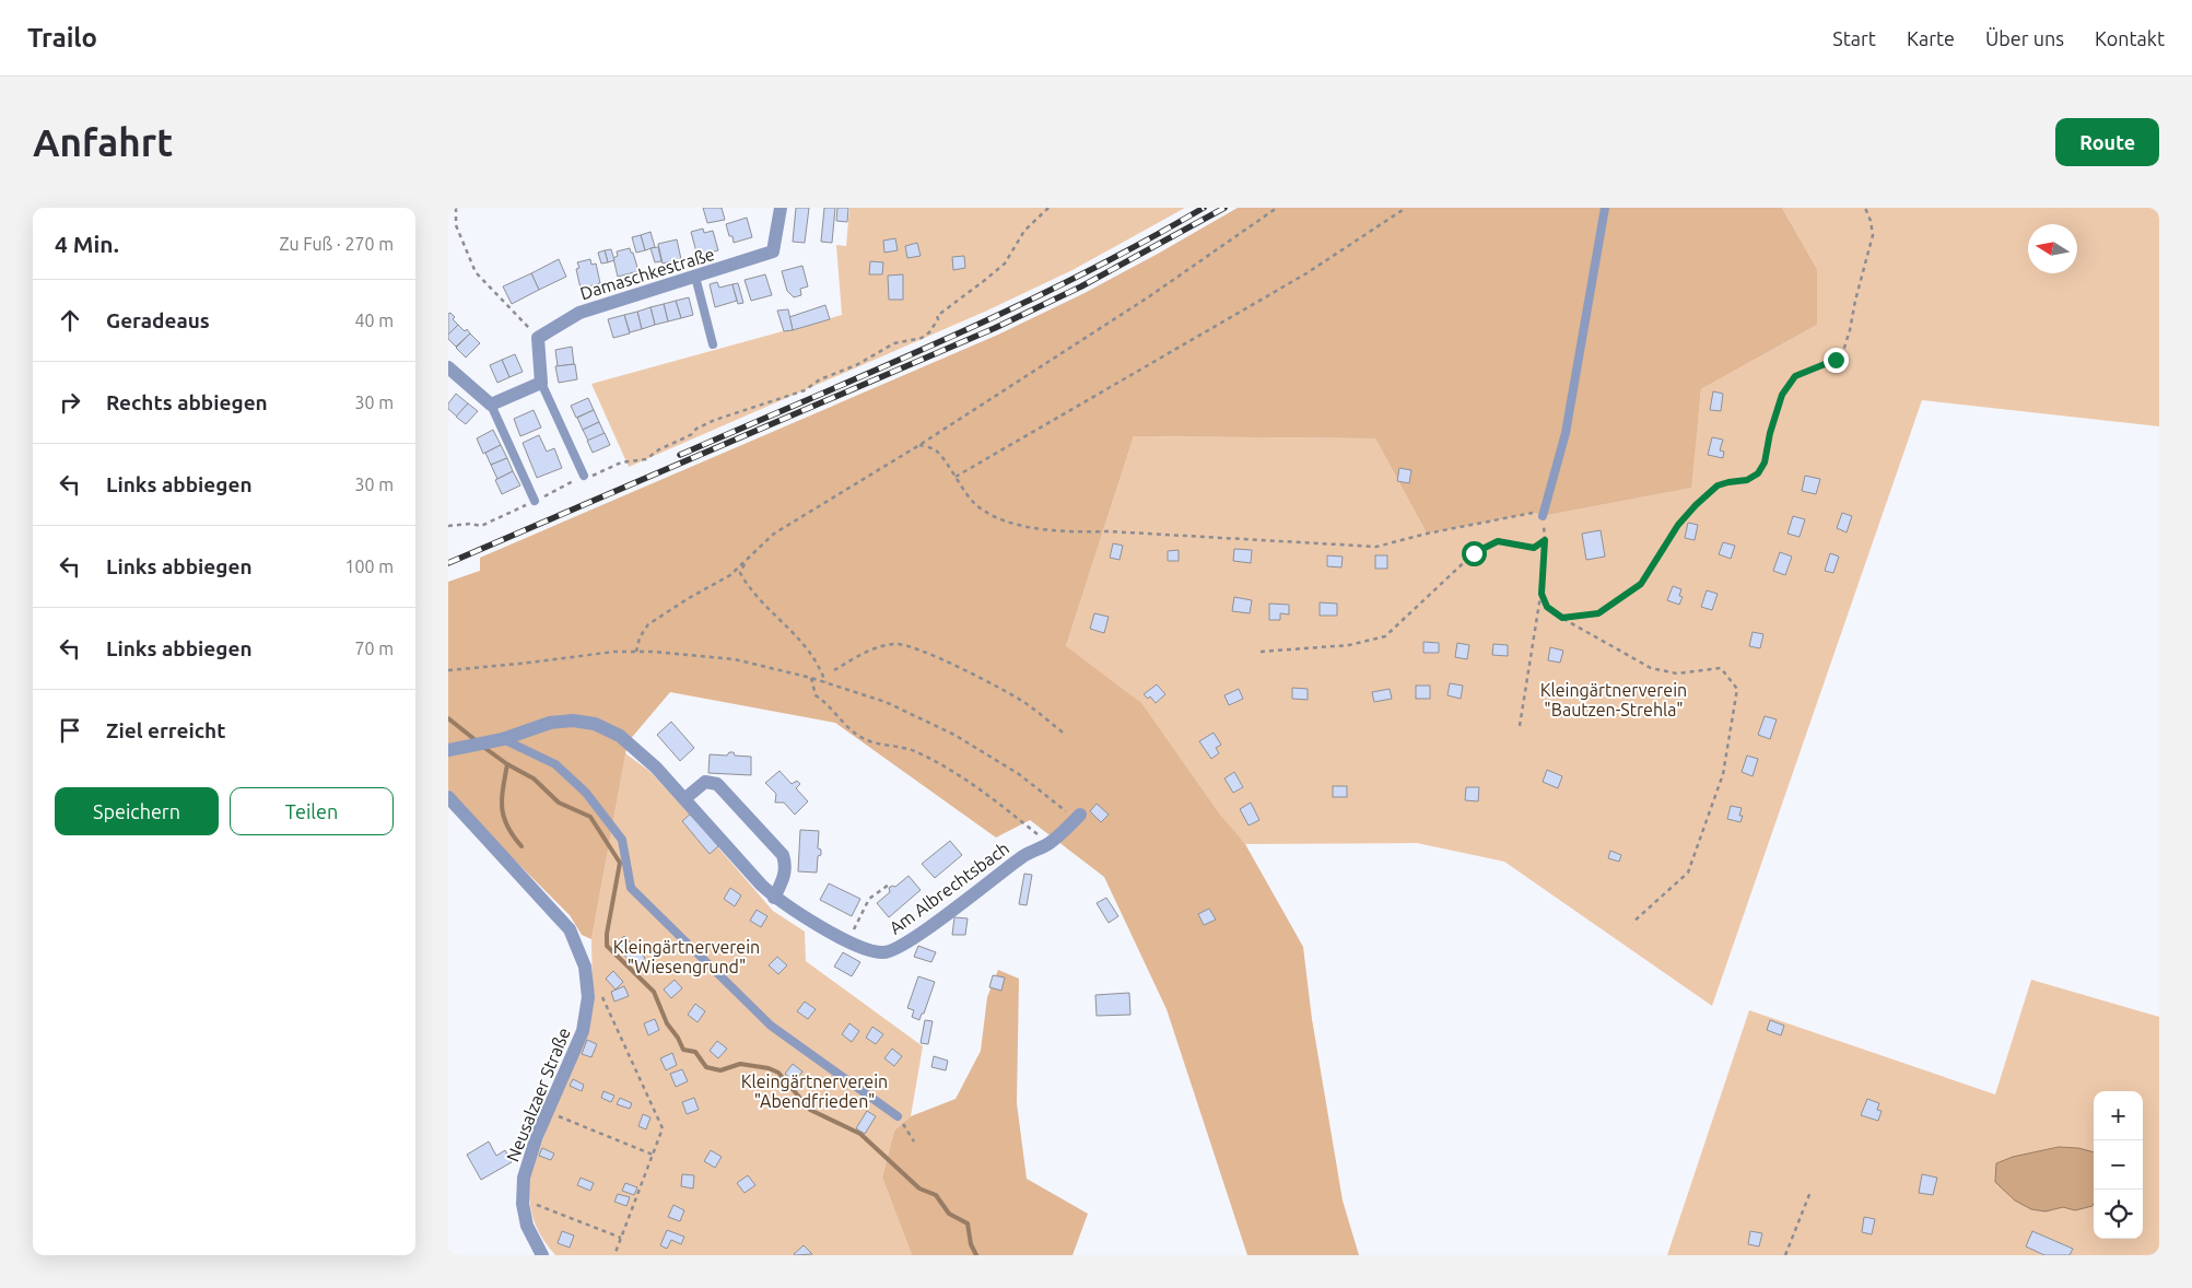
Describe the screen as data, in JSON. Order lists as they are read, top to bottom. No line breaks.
{"streets":{"street":["Damaschkestraße","Am Albrechtsbach","Neusalzaer Straße"]},"parks":["Kleingärtnerverein \"Bautzen-Strehla\"","Kleingärtnerverein \"Wiesengrund\"","Kleingärtnerverein \"Abendfrieden\""],"north":"left","page":{"header":"Trailo","nav":["Start","Karte","Über uns","Kontakt"],"buttons":["Route",["Speichern","Teilen"]],"title":"Anfahrt","heading":["4 Min.","Zu Fuß · 270 m"],"list":[["Geradeaus","40 m"],["Rechts abbiegen","30 m"],["Links abbiegen","30 m"],["Links abbiegen","100 m"],["Links abbiegen","70 m"],"Ziel erreicht"],"map_buttons":["+","−"]}}
